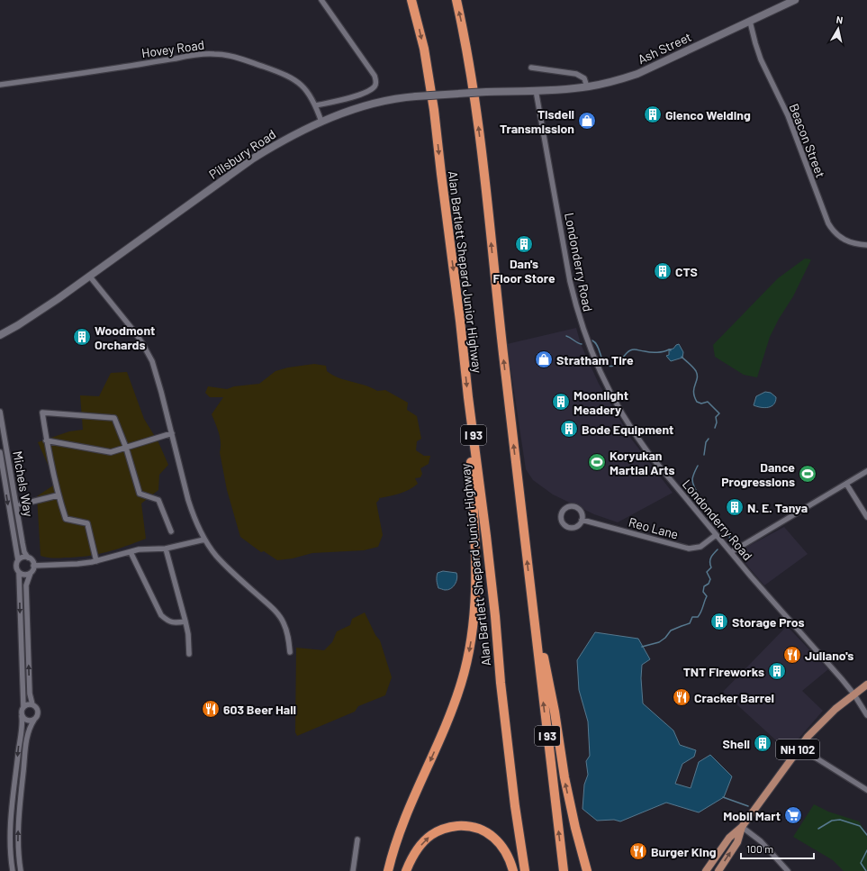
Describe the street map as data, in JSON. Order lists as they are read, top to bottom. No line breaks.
{"streets":{"highway":["Alan Bartlett Shepard Junior Highway","I 93"],"main road":["NH 102"],"street":["Ash Street","Hovey Road","Beacon Street","Pillsbury Road","Londonderry Road","Michels Way","Reo Lane"]},"crossings":[["Ash Street","Beacon Street"],["Ash Street","Pillsbury Road"],["Ash Street","Londonderry Road"],["Hovey Road","Pillsbury Road"],["Pillsbury Road","Londonderry Road"],["Londonderry Road","Reo Lane"],["Londonderry Road","NH 102"]],"places":{"building":["Glenco Welding","Dan's Floor Store","CTS","Woodmont Orchards","Moonlight Meadery","Bode Equipment","N. E. Tanya","Storage Pros","TNT Fireworks","Shell"],"shop":["Tisdell Transmission","Stratham Tire"],"sports":["Koryukan Martial Arts","Dance Progressions"],"restaurant":["Juliano's","Cracker Barrel","603 Beer Hall","Burger King"],"supermarket":["Mobil Mart"]},"scale_bar":"100 m","north":"top"}
